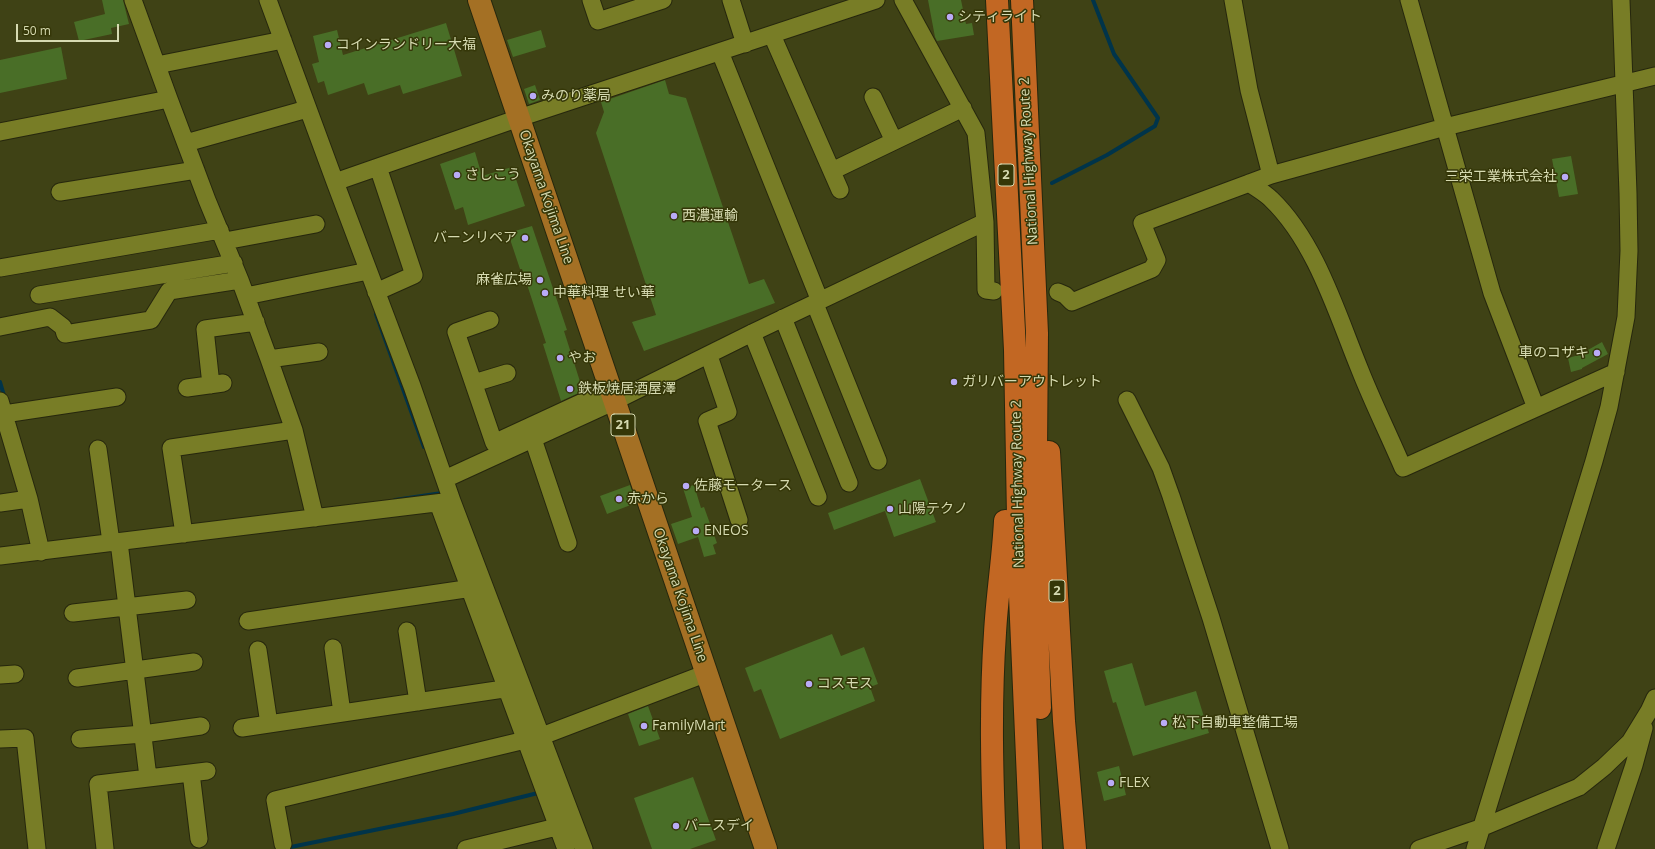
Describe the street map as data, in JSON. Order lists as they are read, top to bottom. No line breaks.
{"streets":{"highway":["National Highway Route 2","2"],"main road":["Okayama Kojima Line","21"]},"crossings":[["National Highway Route 2","2"]],"places":["シティライト","コインランドリー大福","みのり薬局","さしこう","三栄工業株式会社","西濃運輸","バーンリペア","麻雀広場","中華料理 せい華","車のコザキ","やお","ガリバーアウトレット","鉄板焼居酒屋澤","佐藤モータース","赤から","山陽テクノ","ENEOS","コスモス","松下自動車整備工場","FamilyMart","FLEX","バースデイ"],"scale_bar":"50 m"}
